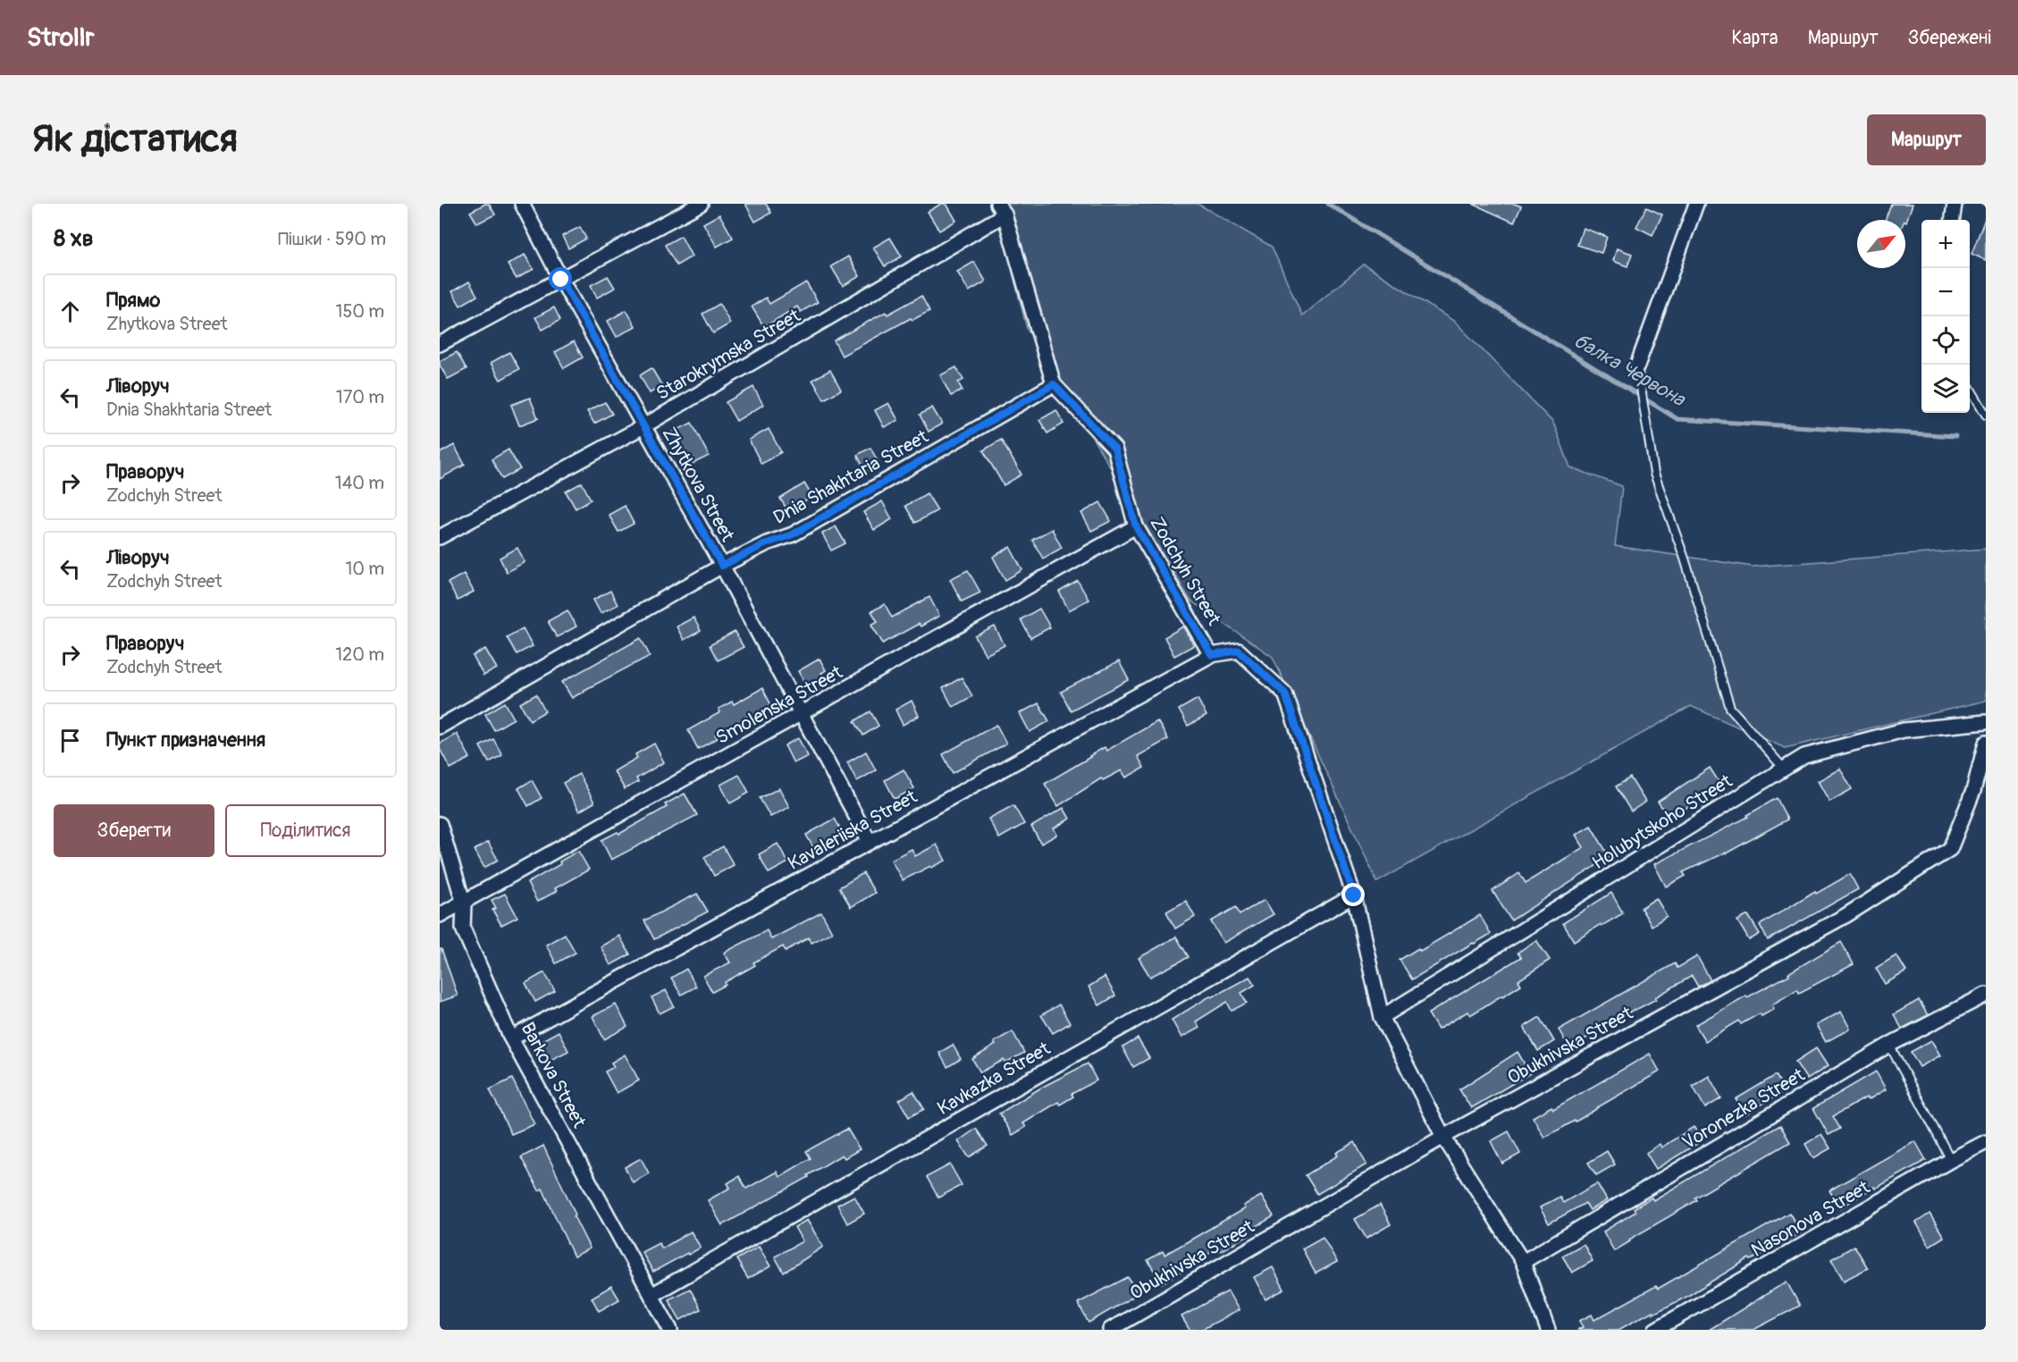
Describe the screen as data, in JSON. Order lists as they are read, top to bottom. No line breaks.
{"streets":{"street":["Starokrymska Street","Dnia Shakhtaria Street","Zhytkova Street","Zodchyh Street","Smolenska Street","Holubytskoho Street","Kavaleriiska Street","Obukhivska Street","Barkova Street","Kavkazka Street","Voronezka Street","Nasonova Street"]},"crossings":[["Starokrymska Street","Zhytkova Street"],["Starokrymska Street","Zodchyh Street"],["Dnia Shakhtaria Street","Zhytkova Street"],["Dnia Shakhtaria Street","Zodchyh Street"],["Zhytkova Street","Smolenska Street"],["Zhytkova Street","Kavaleriiska Street"],["Zodchyh Street","Smolenska Street"],["Zodchyh Street","Kavaleriiska Street"],["Zodchyh Street","Kavkazka Street"],["Smolenska Street","Barkova Street"],["Kavaleriiska Street","Barkova Street"],["Barkova Street","Kavkazka Street"]],"water":["балка Червона"],"north":"top right","page":{"header":"Strollr","nav":["Карта","Маршрут","Збережені"],"buttons":["Маршрут",["Зберегти","Поділитися"]],"title":"Як дістатися","heading":["8 хв","Пішки · 590 m"],"map_buttons":["+","−"],"list":[["Прямо","Zhytkova Street","150 m"],["Ліворуч","Dnia Shakhtaria Street","170 m"],["Праворуч","Zodchyh Street","140 m"],["Ліворуч","Zodchyh Street","10 m"],["Праворуч","Zodchyh Street","120 m"],"Пункт призначення"]}}
